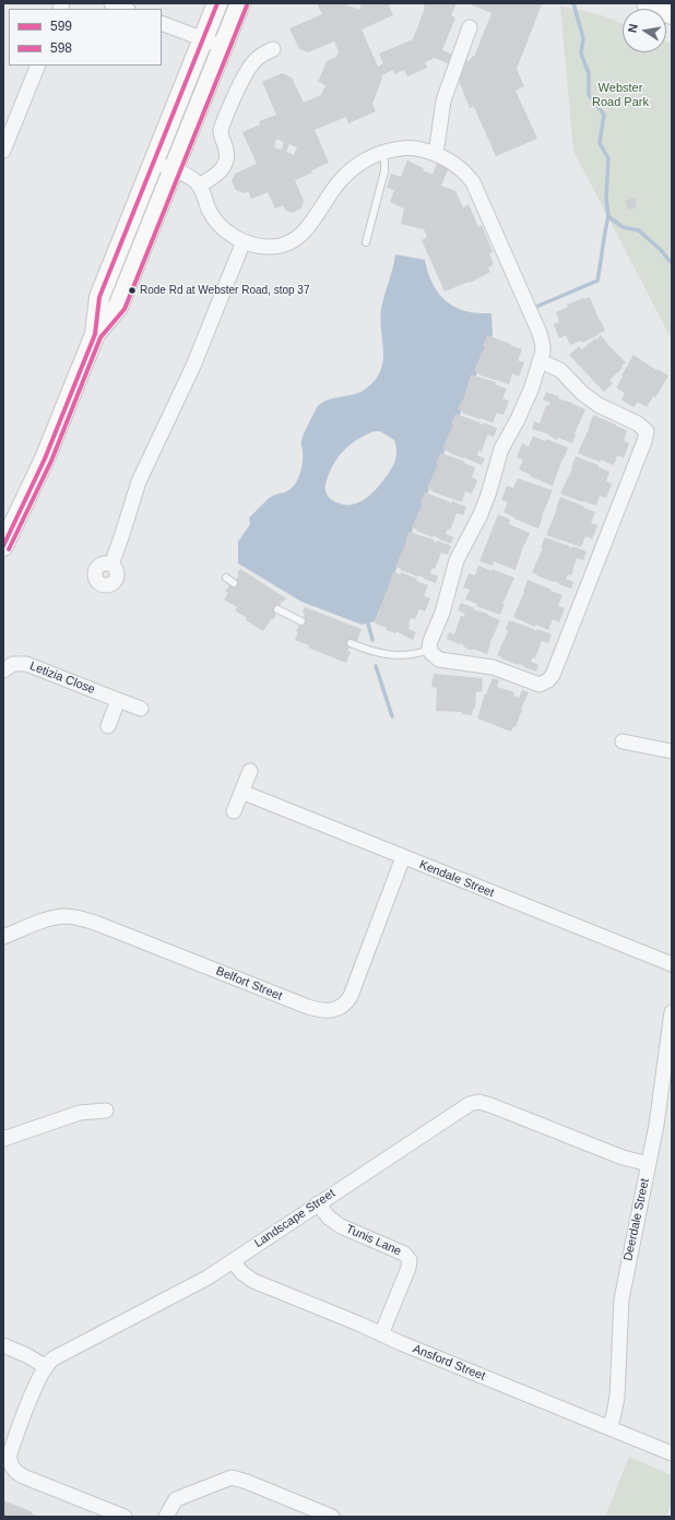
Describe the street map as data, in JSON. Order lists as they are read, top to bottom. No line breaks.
{"streets":{"street":["Letizia Close","Kendale Street","Belfort Street","Landscape Street","Deerdale Street","Tunis Lane","Ansford Street"]},"crossings":[["Kendale Street","Belfort Street"],["Landscape Street","Deerdale Street"],["Landscape Street","Tunis Lane"],["Landscape Street","Ansford Street"],["Deerdale Street","Ansford Street"],["Tunis Lane","Ansford Street"]],"parks":["Webster Road Park"],"places":["Rode Rd at Webster Road, stop 37"],"lines":["transit line 599","transit line 598"],"legend":["599","598"],"north":"left"}
